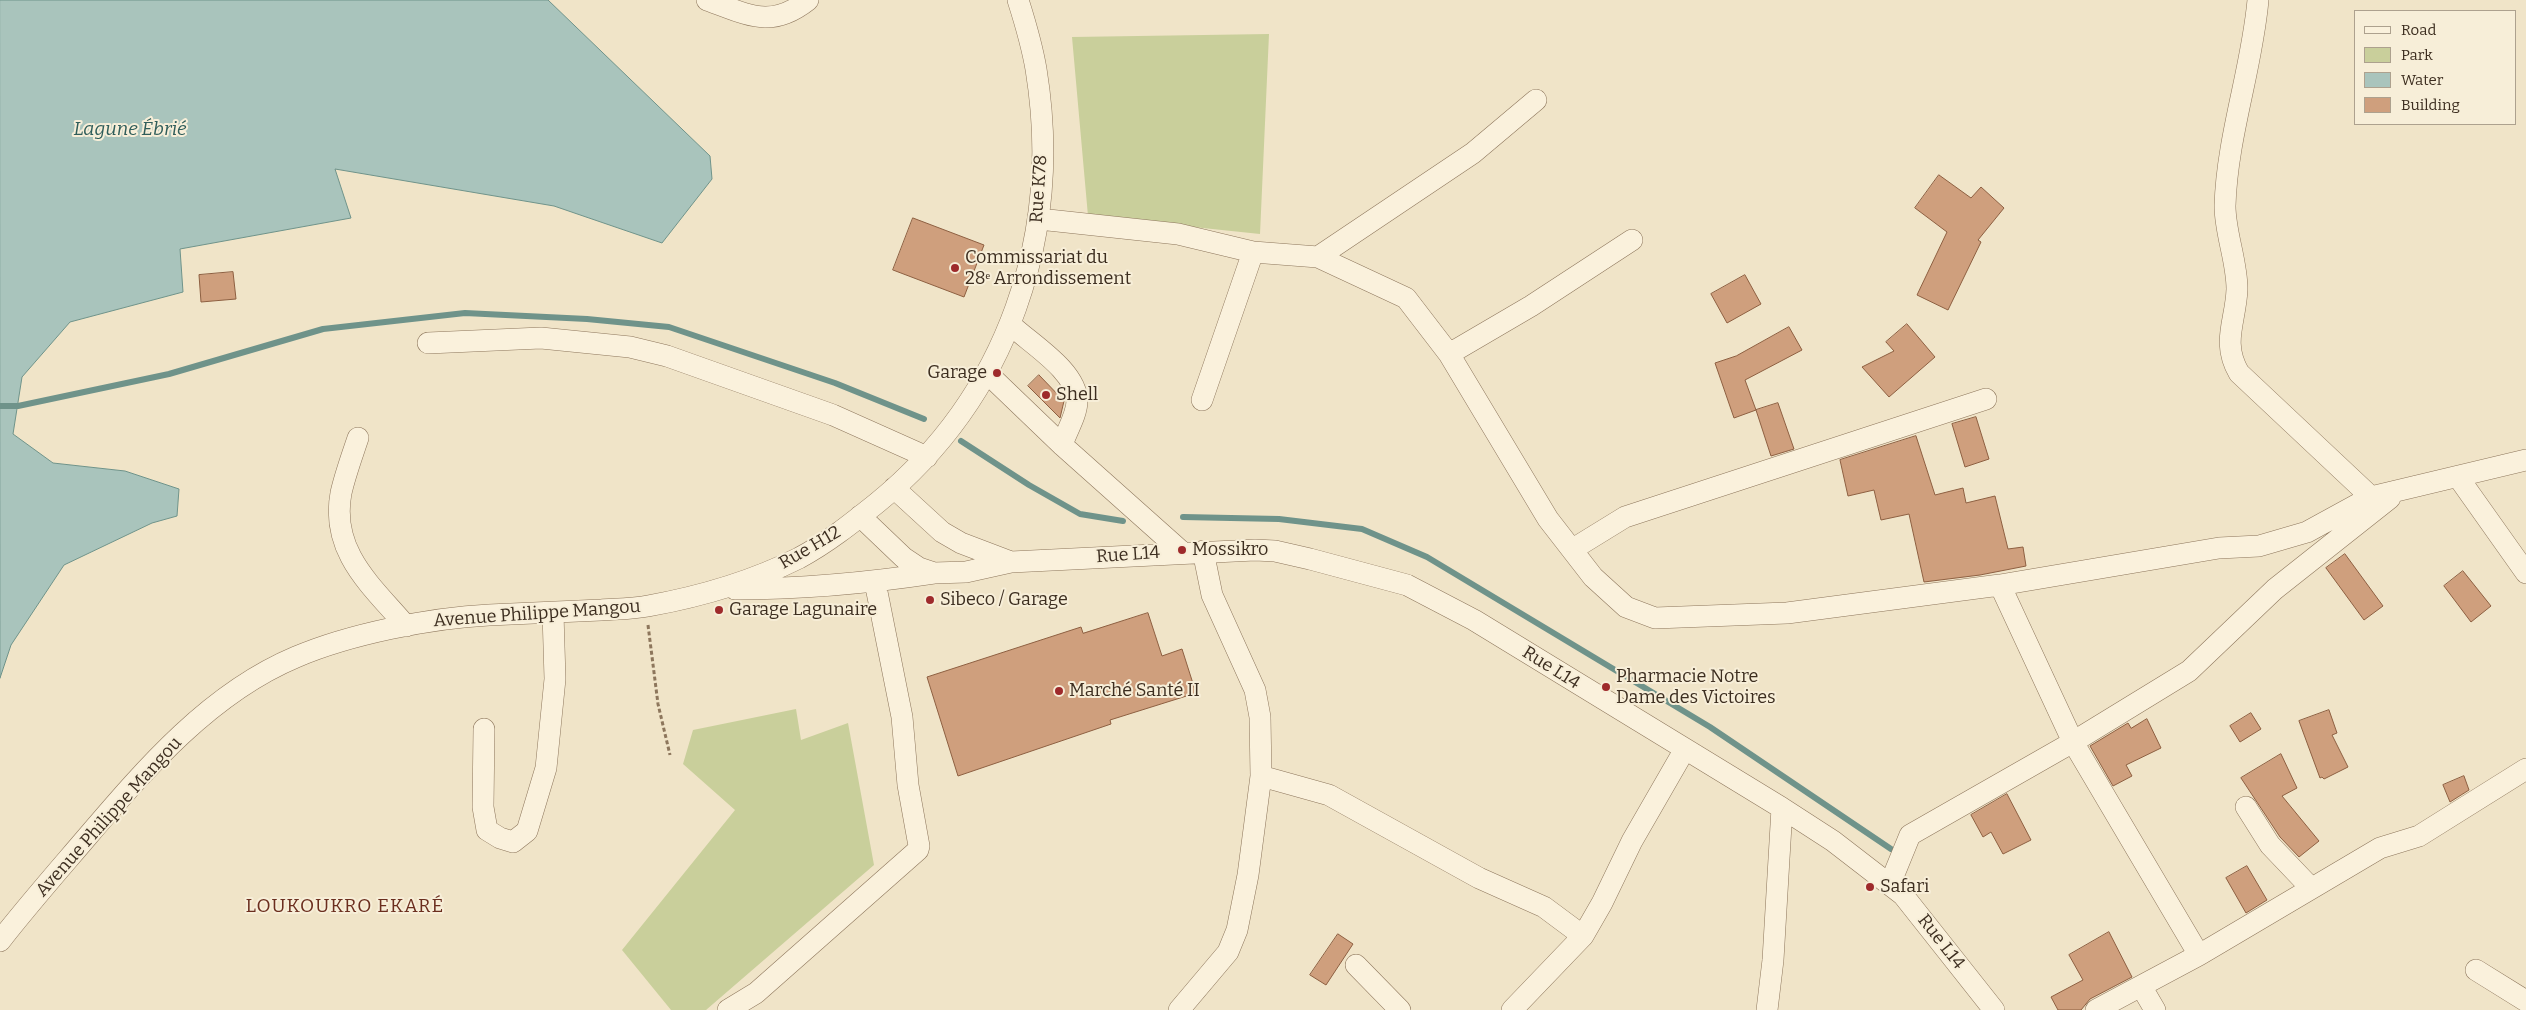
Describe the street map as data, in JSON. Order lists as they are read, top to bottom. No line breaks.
{"streets":{"street":["Rue K78","Rue H12","Rue L14","Avenue Philippe Mangou"]},"crossings":[["Rue K78","Rue H12"],["Rue K78","Rue L14"],["Rue H12","Rue L14"],["Rue H12","Avenue Philippe Mangou"]],"districts":["LOUKOUKRO EKARÉ"],"water":["Lagune Ébrié"],"places":["Commissariat du 28ᵉ Arrondissement","Garage","Shell","Mossikro","Sibeco / Garage","Garage Lagunaire","Pharmacie Notre Dame des Victoires","Marché Santé II","Safari"],"legend":["Road","Park","Water","Building"]}
